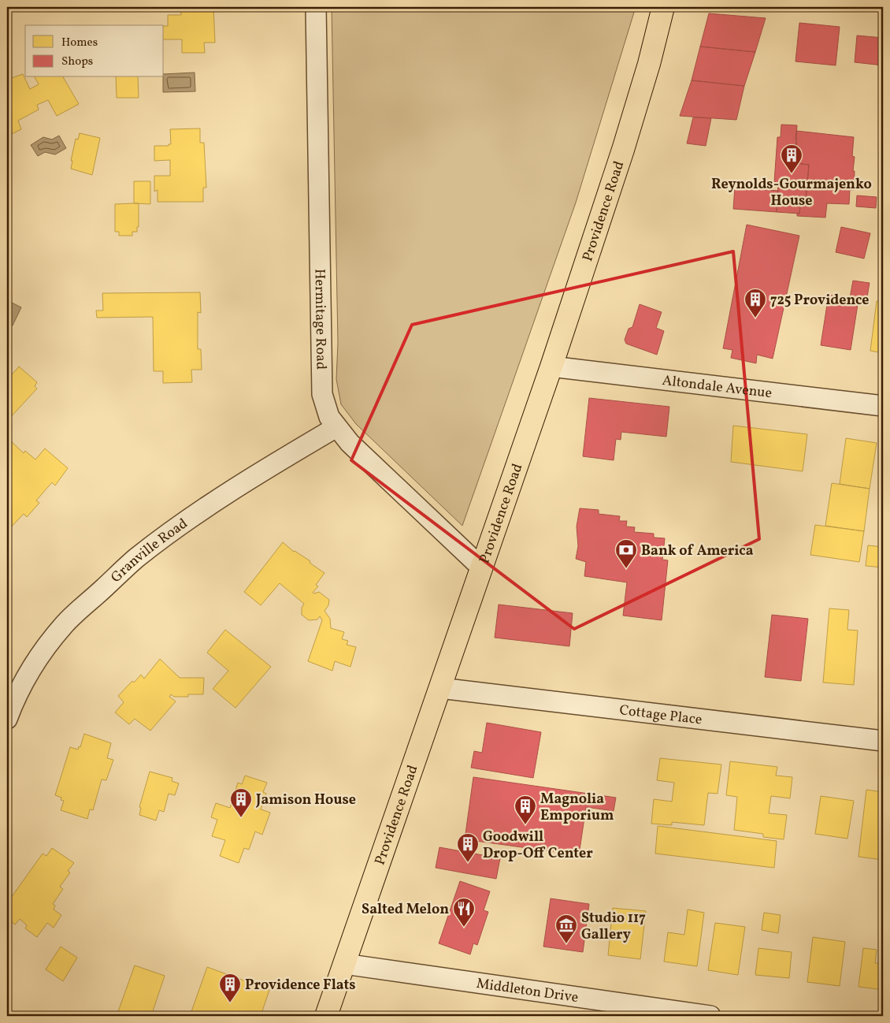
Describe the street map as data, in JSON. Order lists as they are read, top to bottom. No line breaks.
{"streets":{"main road":["Providence Road"],"street":["Hermitage Road","Altondale Avenue","Granville Road","Cottage Place","Middleton Drive"]},"crossings":[["Providence Road","Hermitage Road"],["Providence Road","Altondale Avenue"],["Providence Road","Cottage Place"],["Providence Road","Middleton Drive"],["Hermitage Road","Granville Road"]],"places":{"building":["Reynolds-Gourmajenko House","725 Providence","Jamison House","Magnolia Emporium","Goodwill Drop-Off Center","Providence Flats"],"bank":["Bank of America"],"restaurant":["Salted Melon"],"museum":["Studio 117 Gallery"]},"legend":["Homes","Shops"]}
